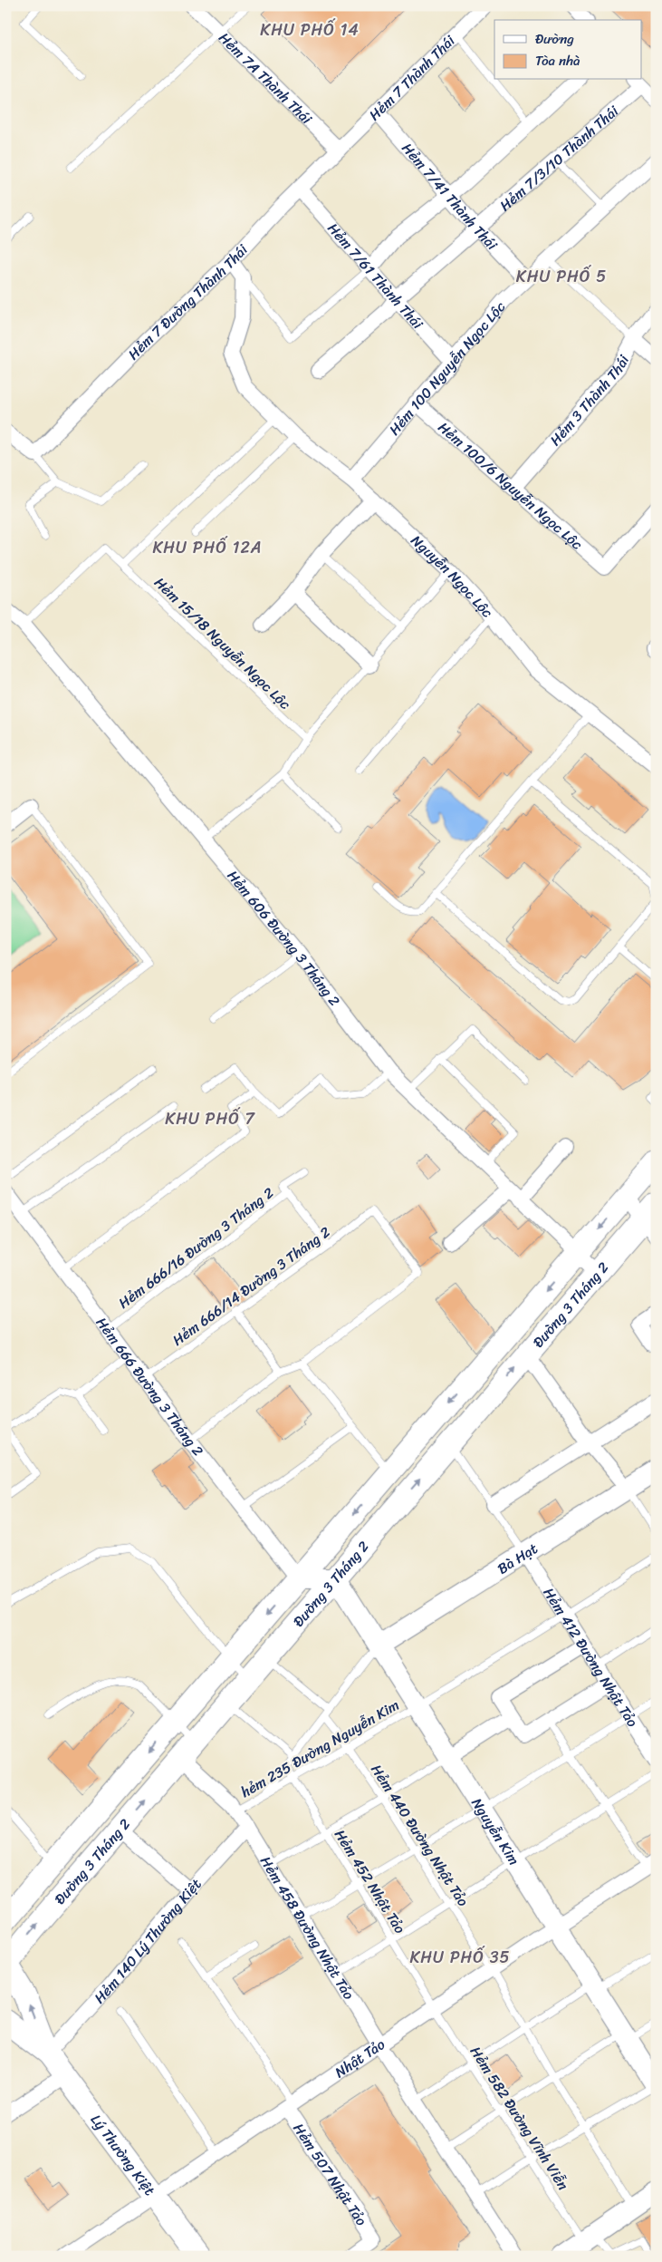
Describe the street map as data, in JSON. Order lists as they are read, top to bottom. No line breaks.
{"streets":{"main road":["Đường 3 Tháng 2","Lý Thường Kiệt"],"street":["Hẻm 7A Thành Thái","Hẻm 7 Thành Thái","Hẻm 7/3/10 Thành Thái","Hẻm 7/41 Thành Thái","Hẻm 7/61 Thành Thái","Hẻm 7 Đường Thành Thái","Hẻm 100 Nguyễn Ngọc Lộc","Hẻm 3 Thành Thái","Hẻm 100/6 Nguyễn Ngọc Lộc","Nguyễn Ngọc Lộc","Hẻm 606 Đường 3 Tháng 2","Hẻm 666 Đường 3 Tháng 2","Bà Hạt","Hẻm 412 Đường Nhật Tảo","Nguyễn Kim","Hẻm 458 Đường Nhật Tảo","Hẻm 140 Lý Thường Kiệt","Nhật Tảo","Hẻm 507 Nhật Tảo"],"lane":["Hẻm 15/18 Nguyễn Ngọc Lộc","Hẻm 666/16 Đường 3 Tháng 2","Hẻm 666/14 Đường 3 Tháng 2","hẻm 235 Đường Nguyễn Kim","Hẻm 440 Đường Nhật Tảo","Hẻm 452 Nhật Tảo","Hẻm 582 Đường Vĩnh Viễn"]},"crossings":[["Hẻm 7A Thành Thái","Hẻm 7 Thành Thái"],["Hẻm 7A Thành Thái","Hẻm 7 Đường Thành Thái"],["Hẻm 7 Thành Thái","Hẻm 7/41 Thành Thái"],["Hẻm 7 Thành Thái","Hẻm 7 Đường Thành Thái"],["Hẻm 7/3/10 Thành Thái","Hẻm 7/41 Thành Thái"],["Hẻm 7/3/10 Thành Thái","Hẻm 7/61 Thành Thái"],["Hẻm 7/41 Thành Thái","Hẻm 100 Nguyễn Ngọc Lộc"],["Hẻm 7/61 Thành Thái","Hẻm 7 Đường Thành Thái"],["Hẻm 7/61 Thành Thái","Hẻm 100 Nguyễn Ngọc Lộc"],["Hẻm 100 Nguyễn Ngọc Lộc","Hẻm 100/6 Nguyễn Ngọc Lộc"],["Hẻm 100 Nguyễn Ngọc Lộc","Nguyễn Ngọc Lộc"],["Hẻm 3 Thành Thái","Hẻm 100/6 Nguyễn Ngọc Lộc"],["Hẻm 15/18 Nguyễn Ngọc Lộc","Hẻm 606 Đường 3 Tháng 2"],["Hẻm 606 Đường 3 Tháng 2","Đường 3 Tháng 2"],["Hẻm 666/16 Đường 3 Tháng 2","Hẻm 666/14 Đường 3 Tháng 2"],["Hẻm 666/16 Đường 3 Tháng 2","Hẻm 666 Đường 3 Tháng 2"],["Hẻm 666/14 Đường 3 Tháng 2","Hẻm 666 Đường 3 Tháng 2"],["Đường 3 Tháng 2","Hẻm 666 Đường 3 Tháng 2"],["Đường 3 Tháng 2","Nguyễn Kim"],["Đường 3 Tháng 2","Hẻm 458 Đường Nhật Tảo"],["Đường 3 Tháng 2","Lý Thường Kiệt"],["Bà Hạt","Hẻm 412 Đường Nhật Tảo"],["Bà Hạt","Nguyễn Kim"],["Hẻm 412 Đường Nhật Tảo","hẻm 235 Đường Nguyễn Kim"],["hẻm 235 Đường Nguyễn Kim","Nguyễn Kim"],["hẻm 235 Đường Nguyễn Kim","Hẻm 440 Đường Nhật Tảo"],["hẻm 235 Đường Nguyễn Kim","Hẻm 452 Nhật Tảo"],["hẻm 235 Đường Nguyễn Kim","Hẻm 458 Đường Nhật Tảo"],["Nguyễn Kim","Nhật Tảo"],["Hẻm 440 Đường Nhật Tảo","Nhật Tảo"],["Hẻm 452 Nhật Tảo","Nhật Tảo"],["Hẻm 452 Nhật Tảo","Hẻm 582 Đường Vĩnh Viễn"],["Hẻm 458 Đường Nhật Tảo","Hẻm 140 Lý Thường Kiệt"],["Hẻm 458 Đường Nhật Tảo","Nhật Tảo"],["Hẻm 140 Lý Thường Kiệt","Lý Thường Kiệt"],["Nhật Tảo","Hẻm 582 Đường Vĩnh Viễn"],["Nhật Tảo","Lý Thường Kiệt"],["Nhật Tảo","Hẻm 507 Nhật Tảo"]],"districts":["KHU PHỐ 14","KHU PHỐ 5","KHU PHỐ 12A","KHU PHỐ 7","KHU PHỐ 35"],"legend":["Đường","Tòa nhà"]}
